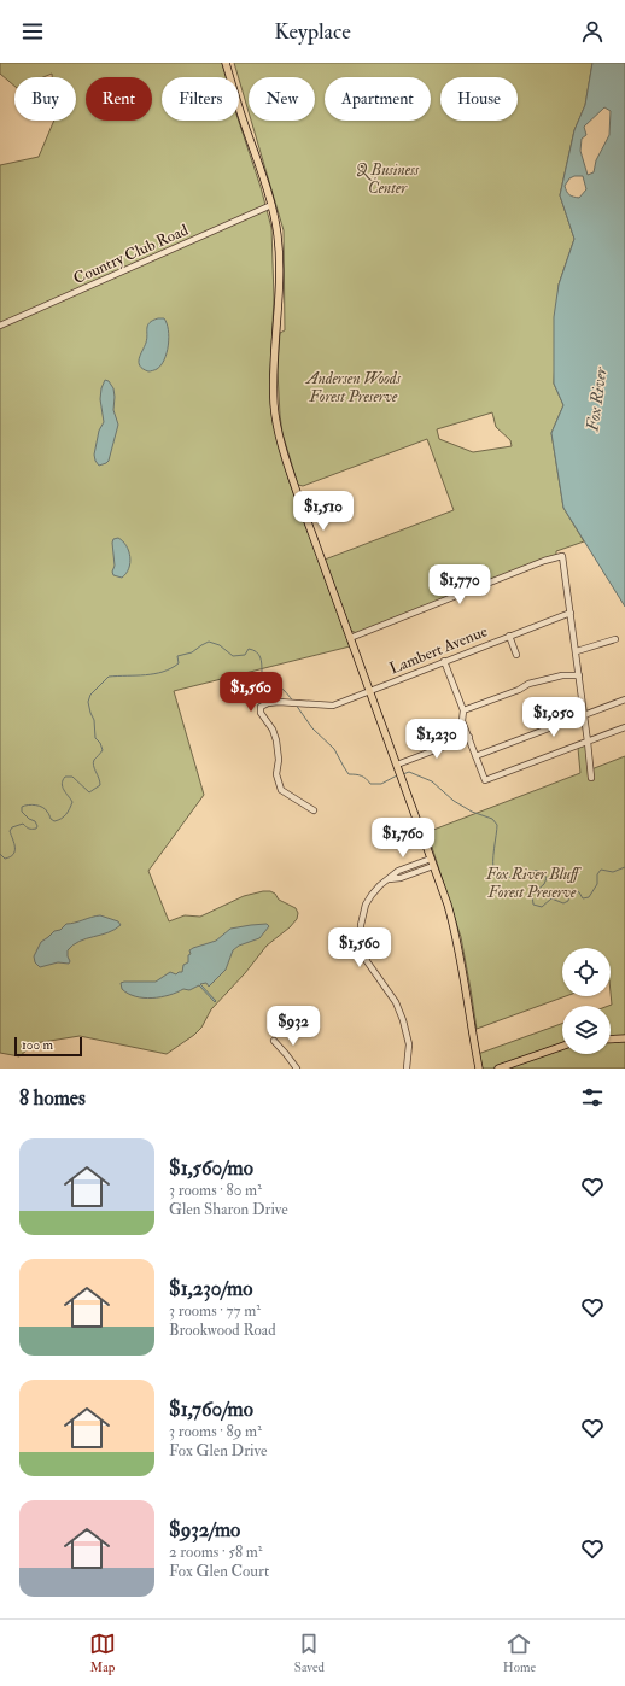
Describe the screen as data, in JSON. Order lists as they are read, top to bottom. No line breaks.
{"streets":{"street":["Country Club Road","Lambert Avenue"]},"water":["Fox River"],"parks":["Q Business Center","Andersen Woods Forest Preserve","Fox River Bluff Forest Preserve"],"scale_bar":"100 m","page":{"header":"Keyplace","chip":["Buy","Rent","Filters","New","Apartment","House"],"price":["$1,510","$1,770","$1,560","$1,050","$1,230","$1,760","$1,560","$932"],"scale":"100 m","heading":"8 homes","list":[{"name":"$1,560/mo","note":"3 rooms · 80 m² · Glen Sharon Drive"},{"name":"$1,230/mo","note":"3 rooms · 77 m² · Brookwood Road"},{"name":"$1,760/mo","note":"3 rooms · 89 m² · Fox Glen Drive"},{"name":"$932/mo","note":"2 rooms · 58 m² · Fox Glen Court"}],"tabs":["Map","Saved","Home"]}}
